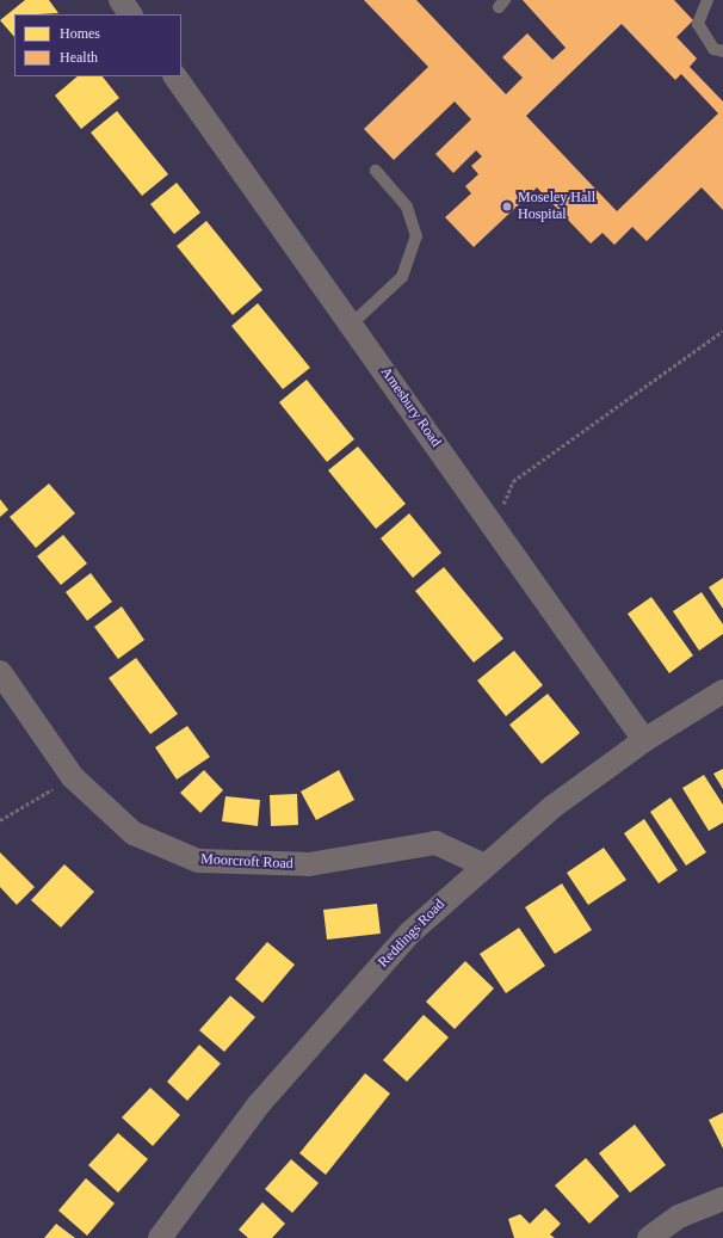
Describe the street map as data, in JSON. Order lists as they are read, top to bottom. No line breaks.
{"streets":{"street":["Amesbury Road","Moorcroft Road","Reddings Road"]},"crossings":[["Amesbury Road","Reddings Road"],["Moorcroft Road","Reddings Road"]],"places":["Moseley Hall Hospital"],"legend":["Homes","Health"]}
